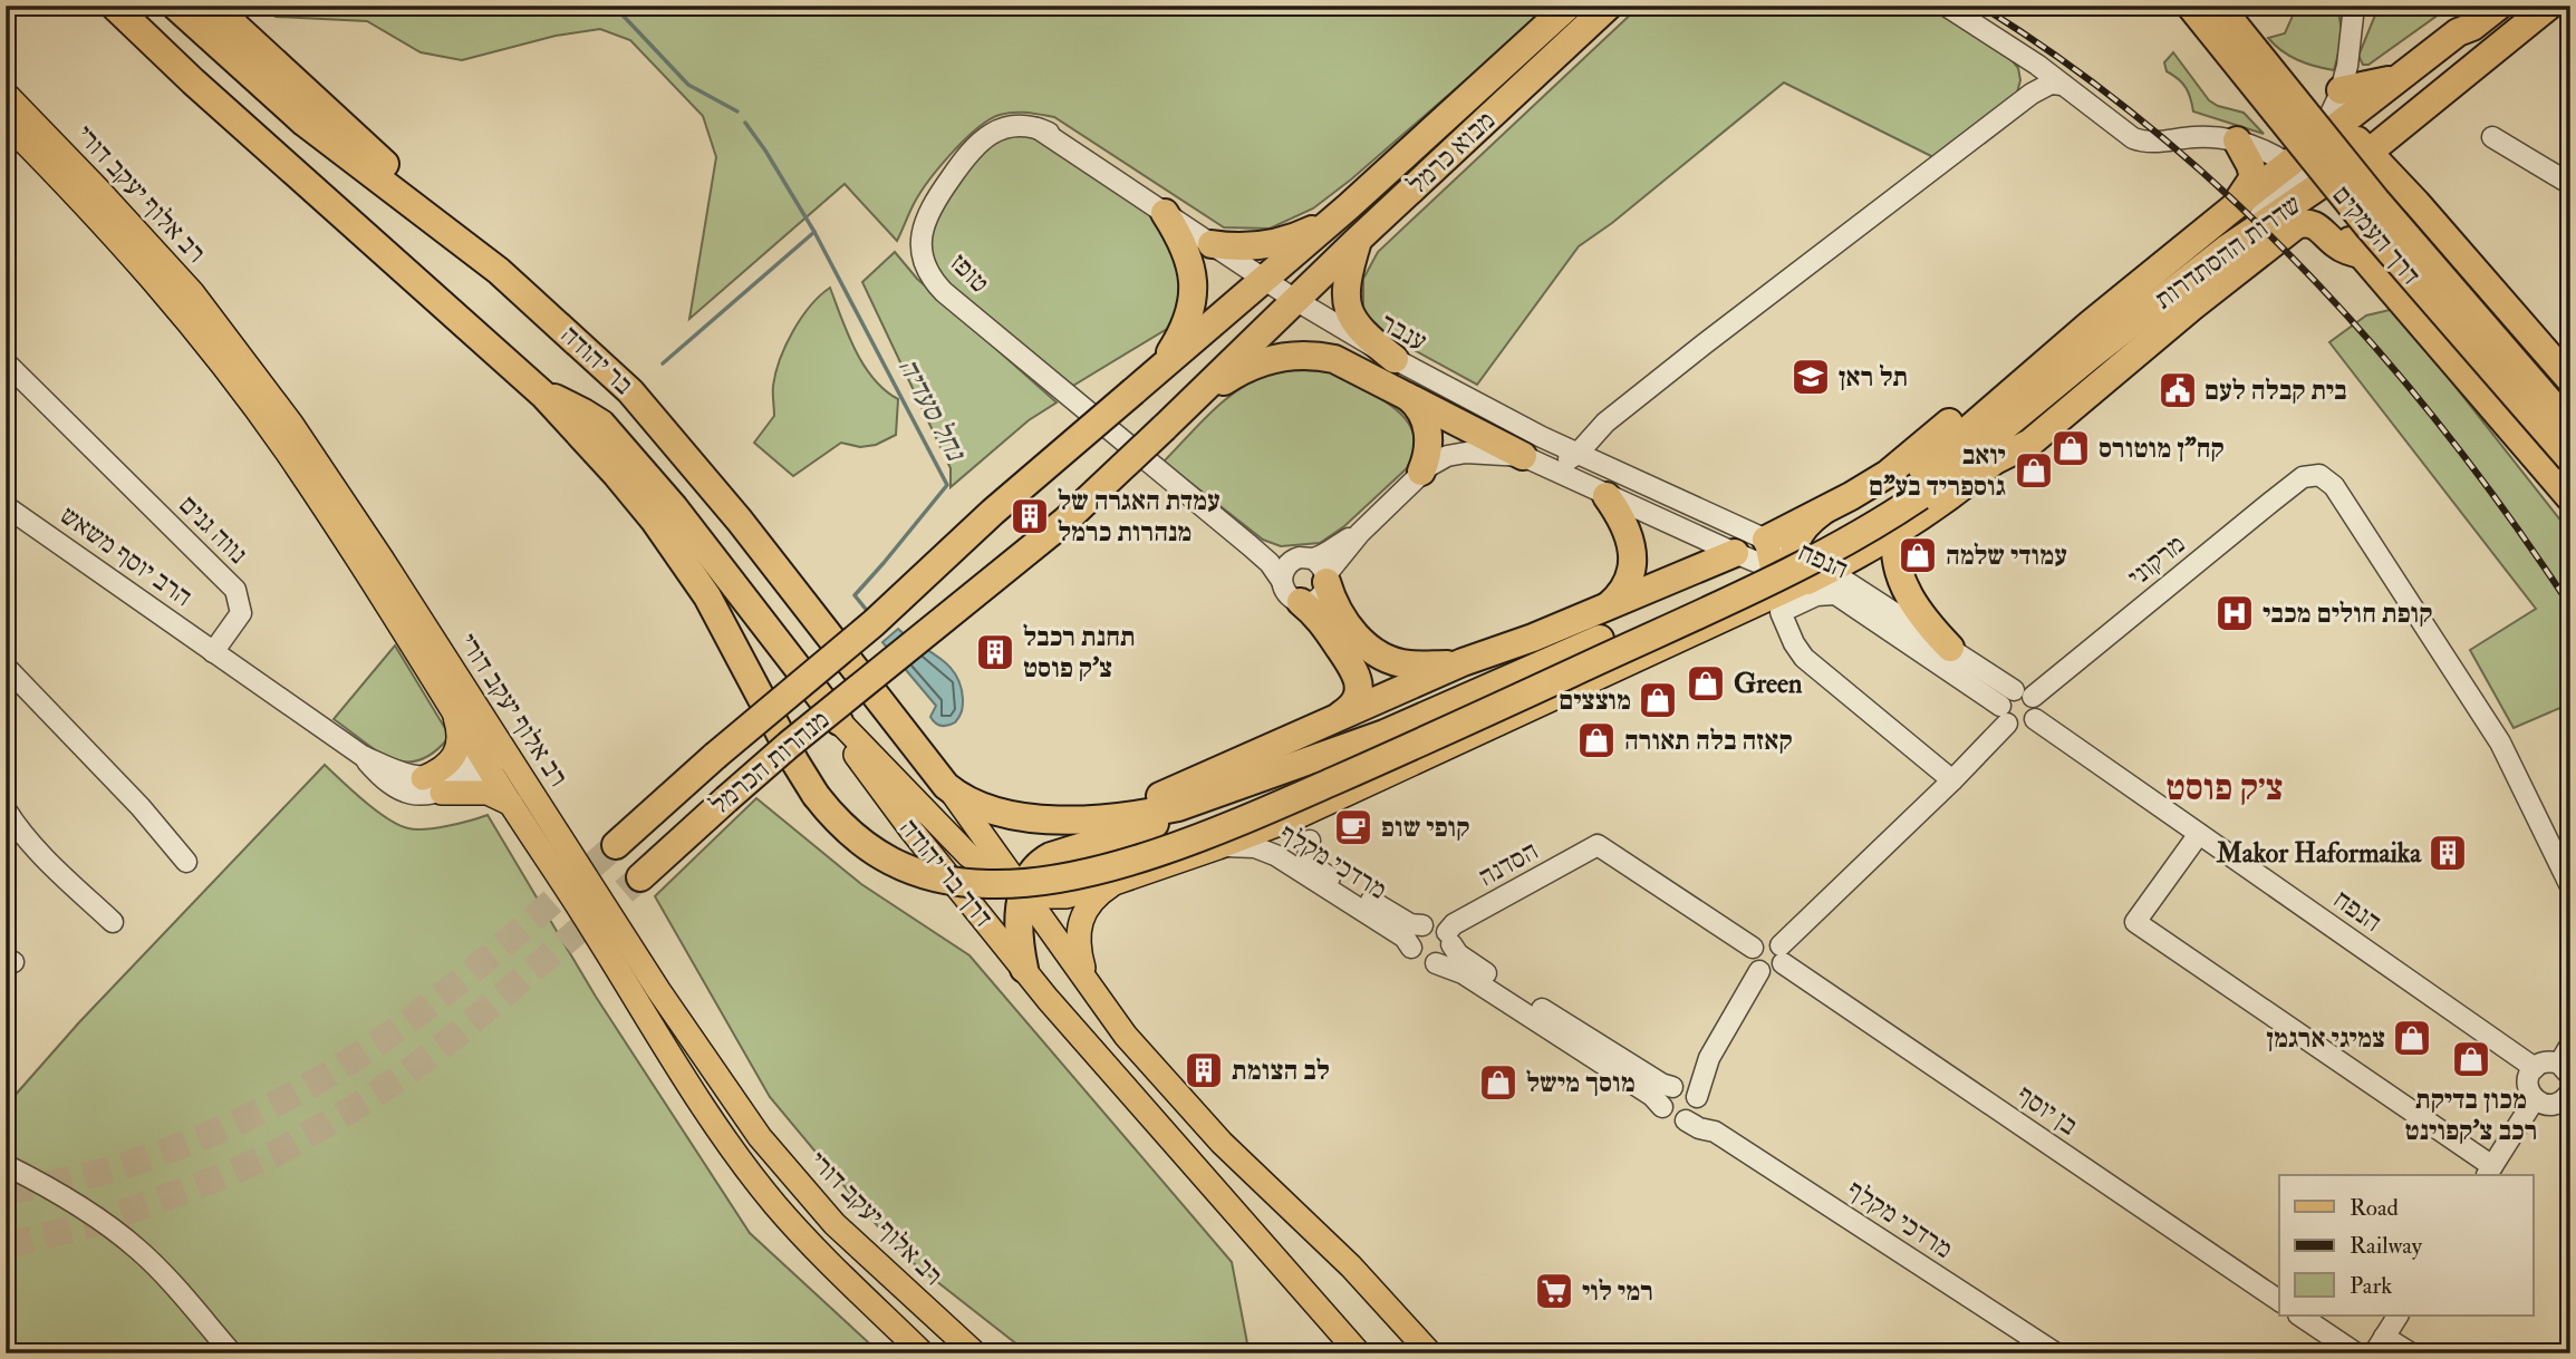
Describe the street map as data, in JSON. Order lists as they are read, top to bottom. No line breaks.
{"streets":{"highway":["מבוא כרמל","דרך העמקים","שדרות ההסתדרות","בר יהודה","מנהרות הכרמל","דרך בר יהודה"],"main road":["רב אלוף יעקב דורי"],"street":["טופז","ענבר","נווה גנים","הרב יוסף משאש","הנפח","מרקוני","מרדכי מקלף","הסדנה","בן יוסף"]},"crossings":[["מבוא כרמל","ענבר"],["מבוא כרמל","מנהרות הכרמל"],["טופז","ענבר"],["ענבר","הנפח"],["בר יהודה","דרך בר יהודה"],["נווה גנים","הרב יוסף משאש"],["הנפח","מרקוני"],["מרדכי מקלף","הסדנה"],["הסדנה","בן יוסף"]],"districts":["צ׳ק פוסט"],"water":["נחל סעדיה"],"places":{"school or university":["תל ראן"],"public building":["בית קבלה לעם"],"shop":["קח\"ן מוטורס","יואב גוספריד בע\"ם","עמודי שלמה","Green","מוצצים","קאזה בלה תאורה","צמיגי ארגמן","מכון בדיקת רכב צ'קפוינט","מוסך מישל"],"building":["עמדת האגרה של מנהרות כרמל","תחנת רכבל צ'ק פוסט","Makor Haformaika","לב הצומת"],"hospital":["קופת חולים מכבי"],"cafe":["קופי שופ"],"supermarket":["רמי לוי"]},"legend":["Road","Railway","Park"]}
